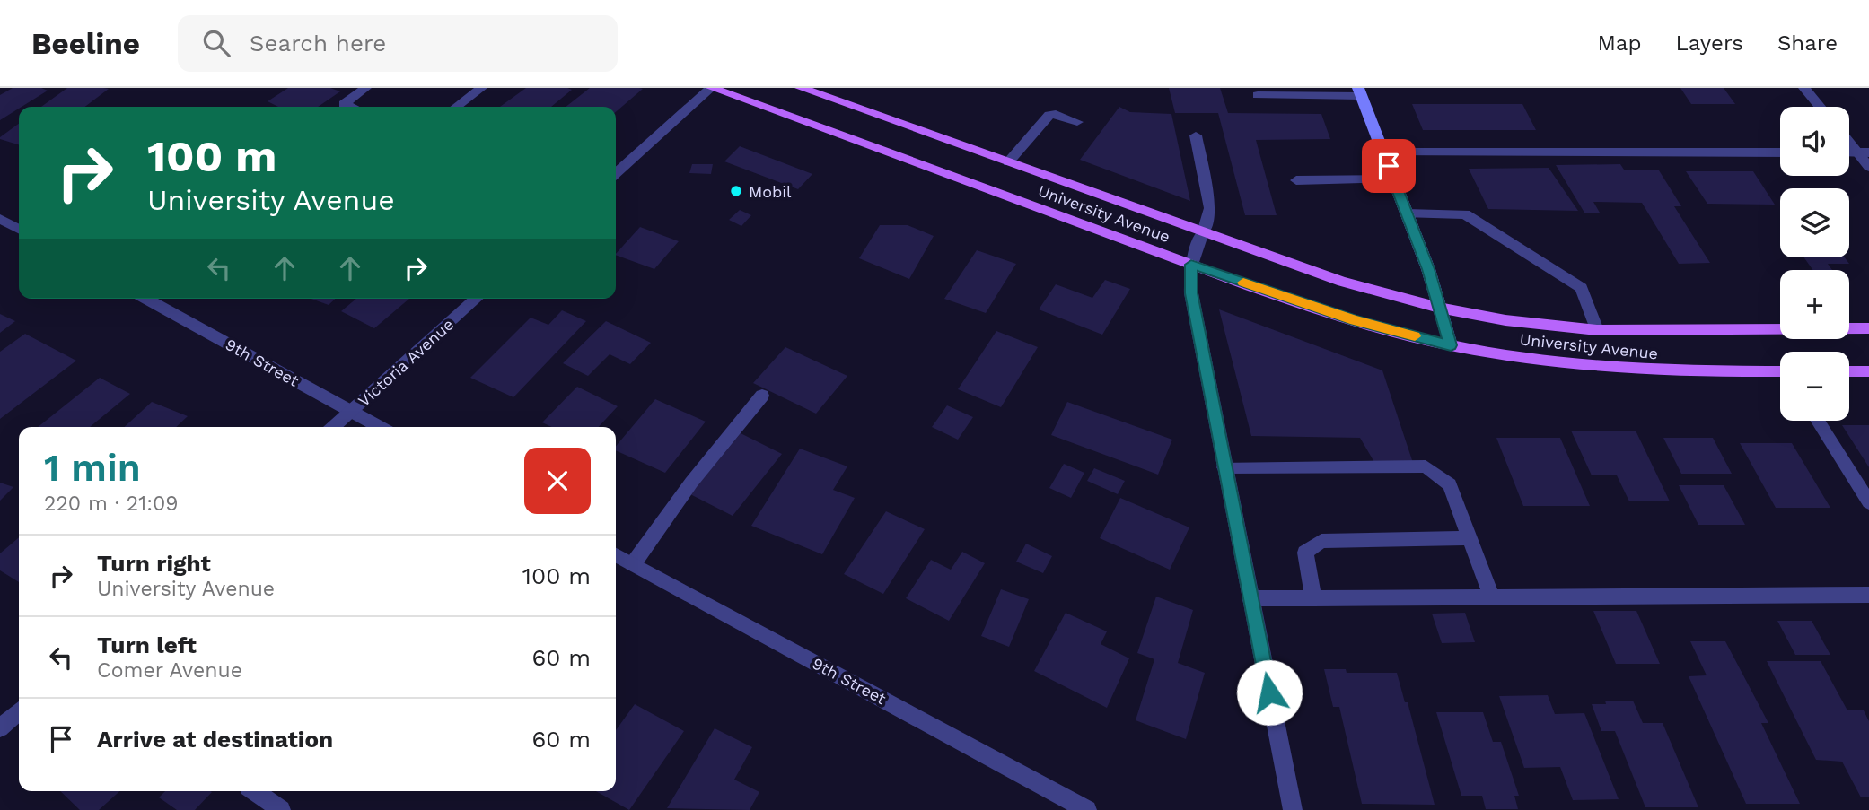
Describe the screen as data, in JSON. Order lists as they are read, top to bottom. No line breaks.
{"streets":{"main road":["University Avenue"],"street":["9th Street","Victoria Avenue"]},"crossings":[["9th Street","Victoria Avenue"]],"places":["Mobil"],"page":{"header":"Beeline","search":"Search here","nav":["Map","Layers","Share"],"map_buttons":["+","−"],"turn":["100 m","University Avenue"],"heading":["1 min","220 m · 21:09"],"list":[{"name":"Turn right","note":"University Avenue","value":"100 m"},{"name":"Turn left","note":"Comer Avenue","value":"60 m"},{"name":"Arrive at destination","value":"60 m"}]}}
